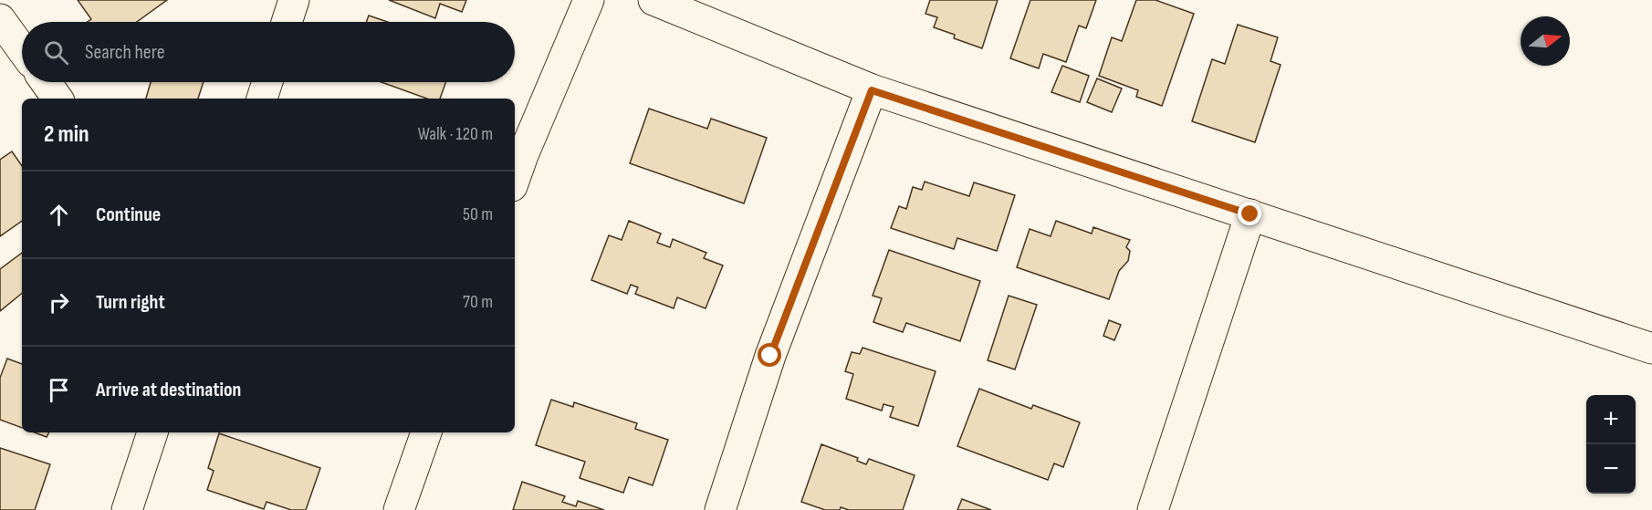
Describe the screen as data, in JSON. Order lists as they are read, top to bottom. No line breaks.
{"north":"right","page":{"search":"Search here","heading":["2 min","Walk · 120 m"],"list":[["Continue","50 m"],["Turn right","70 m"],"Arrive at destination"],"map_buttons":["+","−"]}}
